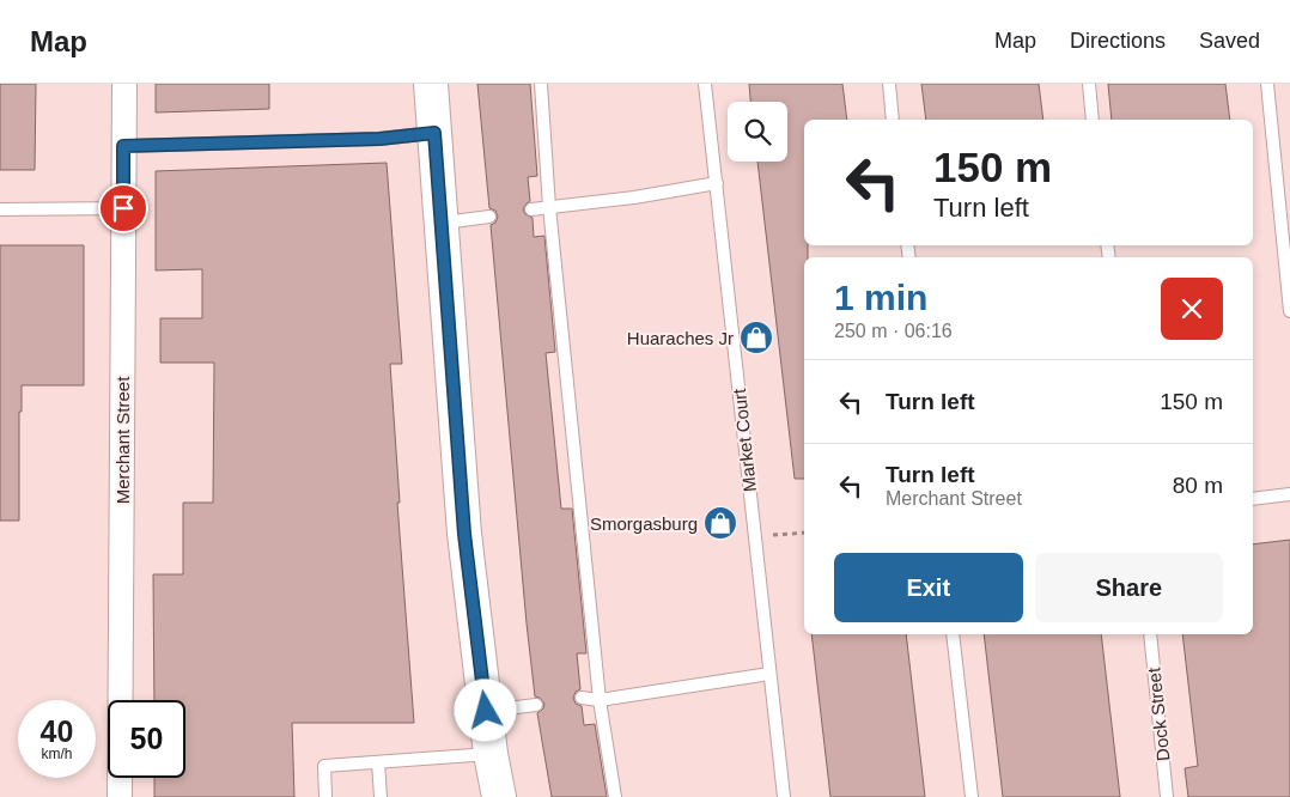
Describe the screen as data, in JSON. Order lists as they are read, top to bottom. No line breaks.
{"streets":{"street":["Merchant Street"],"lane":["Market Court","Dock Street"]},"places":{"shop":["Huaraches Jr","Smorgasburg"]},"page":{"header":"Map","nav":["Map","Directions","Saved"],"turn":["150 m","Turn left"],"heading":["1 min","250 m · 06:16"],"list":[{"name":"Turn left","value":"150 m"},{"name":"Turn left","note":"Merchant Street","value":"80 m"}],"buttons":["Exit","Share"],"speed":"40 km/h","limit":"50"}}
